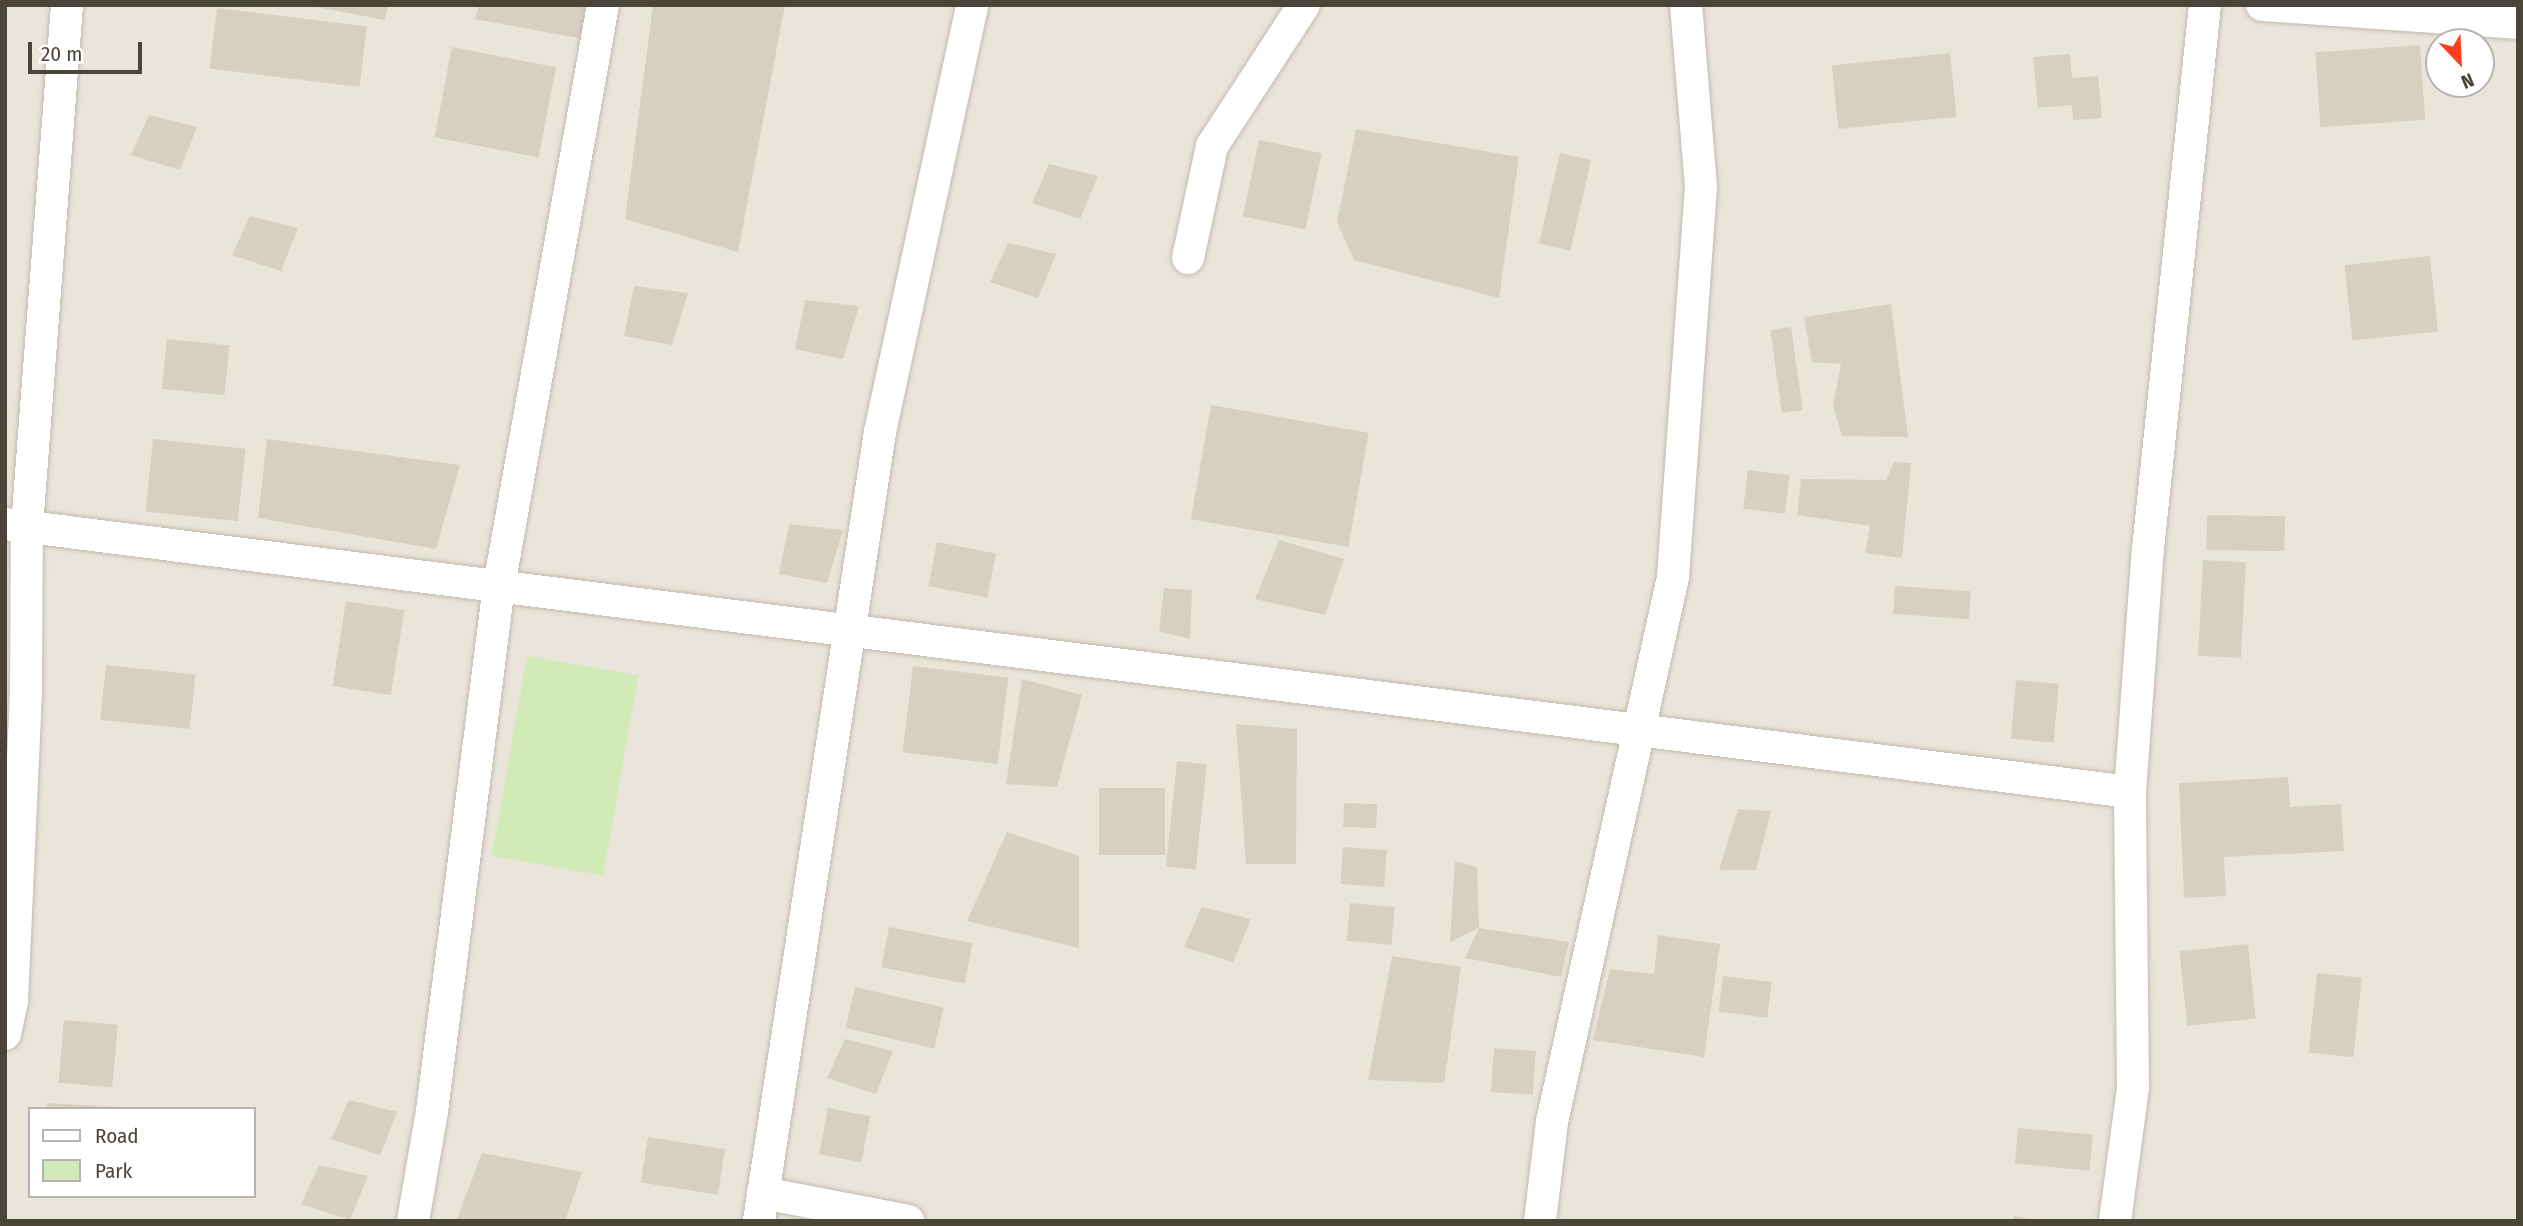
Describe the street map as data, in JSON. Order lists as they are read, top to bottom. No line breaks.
{"legend":["Road","Park"],"scale_bar":"20 m","north":"bottom right"}
